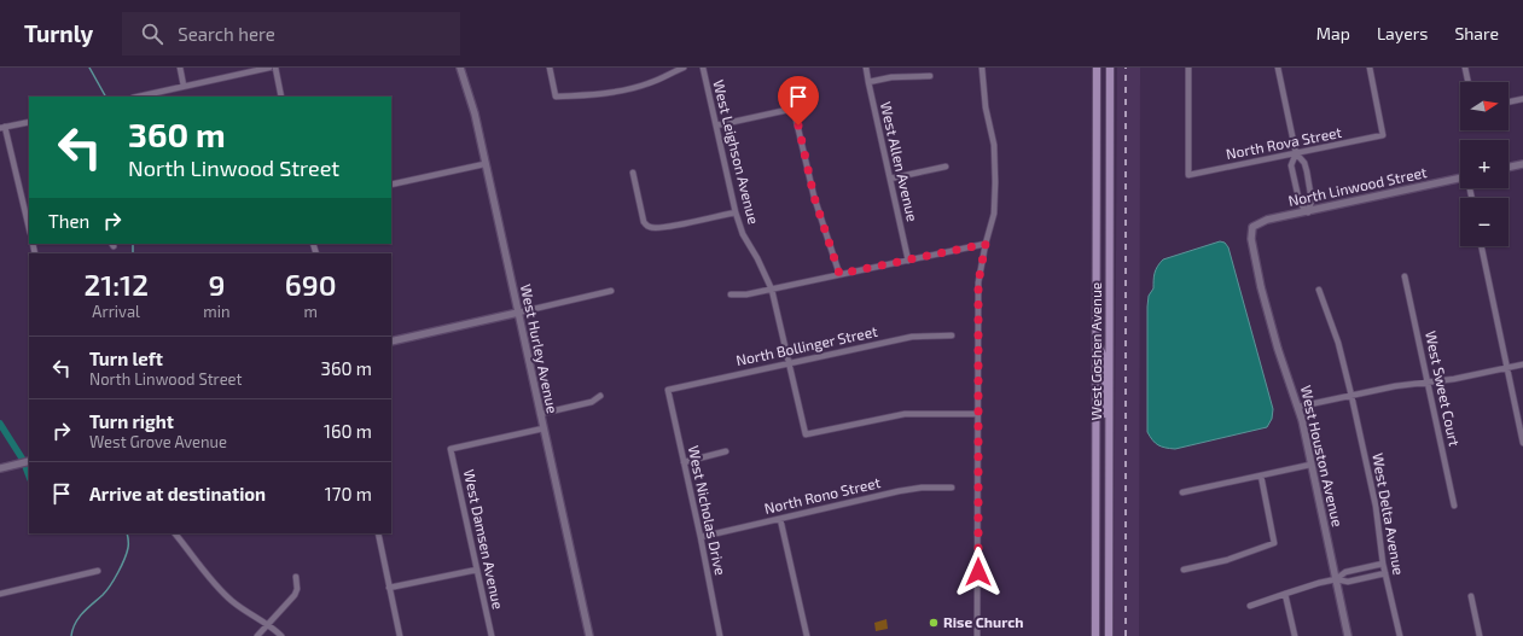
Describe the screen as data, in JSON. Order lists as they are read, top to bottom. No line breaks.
{"streets":{"main road":["West Goshen Avenue"],"street":["North Rova Street","West Leighson Avenue","West Allen Avenue","North Linwood Street","North Bollinger Street","West Hurley Avenue","West Sweet Court","West Houston Avenue","North Rono Street","West Nicholas Drive","West Delta Avenue","West Damsen Avenue"]},"crossings":[["West Leighson Avenue","North Bollinger Street"],["North Linwood Street","West Houston Avenue"],["North Bollinger Street","West Nicholas Drive"],["West Hurley Avenue","West Damsen Avenue"],["North Rono Street","West Nicholas Drive"]],"places":["Rise Church"],"north":"right","page":{"header":"Turnly","search":"Search here","nav":["Map","Layers","Share"],"map_buttons":["+","−"],"turn":["360 m","North Linwood Street"],"then":"Then","eta":["21:12","Arrival","9","min","690","m"],"list":[{"name":"Turn left","note":"North Linwood Street","value":"360 m"},{"name":"Turn right","note":"West Grove Avenue","value":"160 m"},{"name":"Arrive at destination","value":"170 m"}]}}
